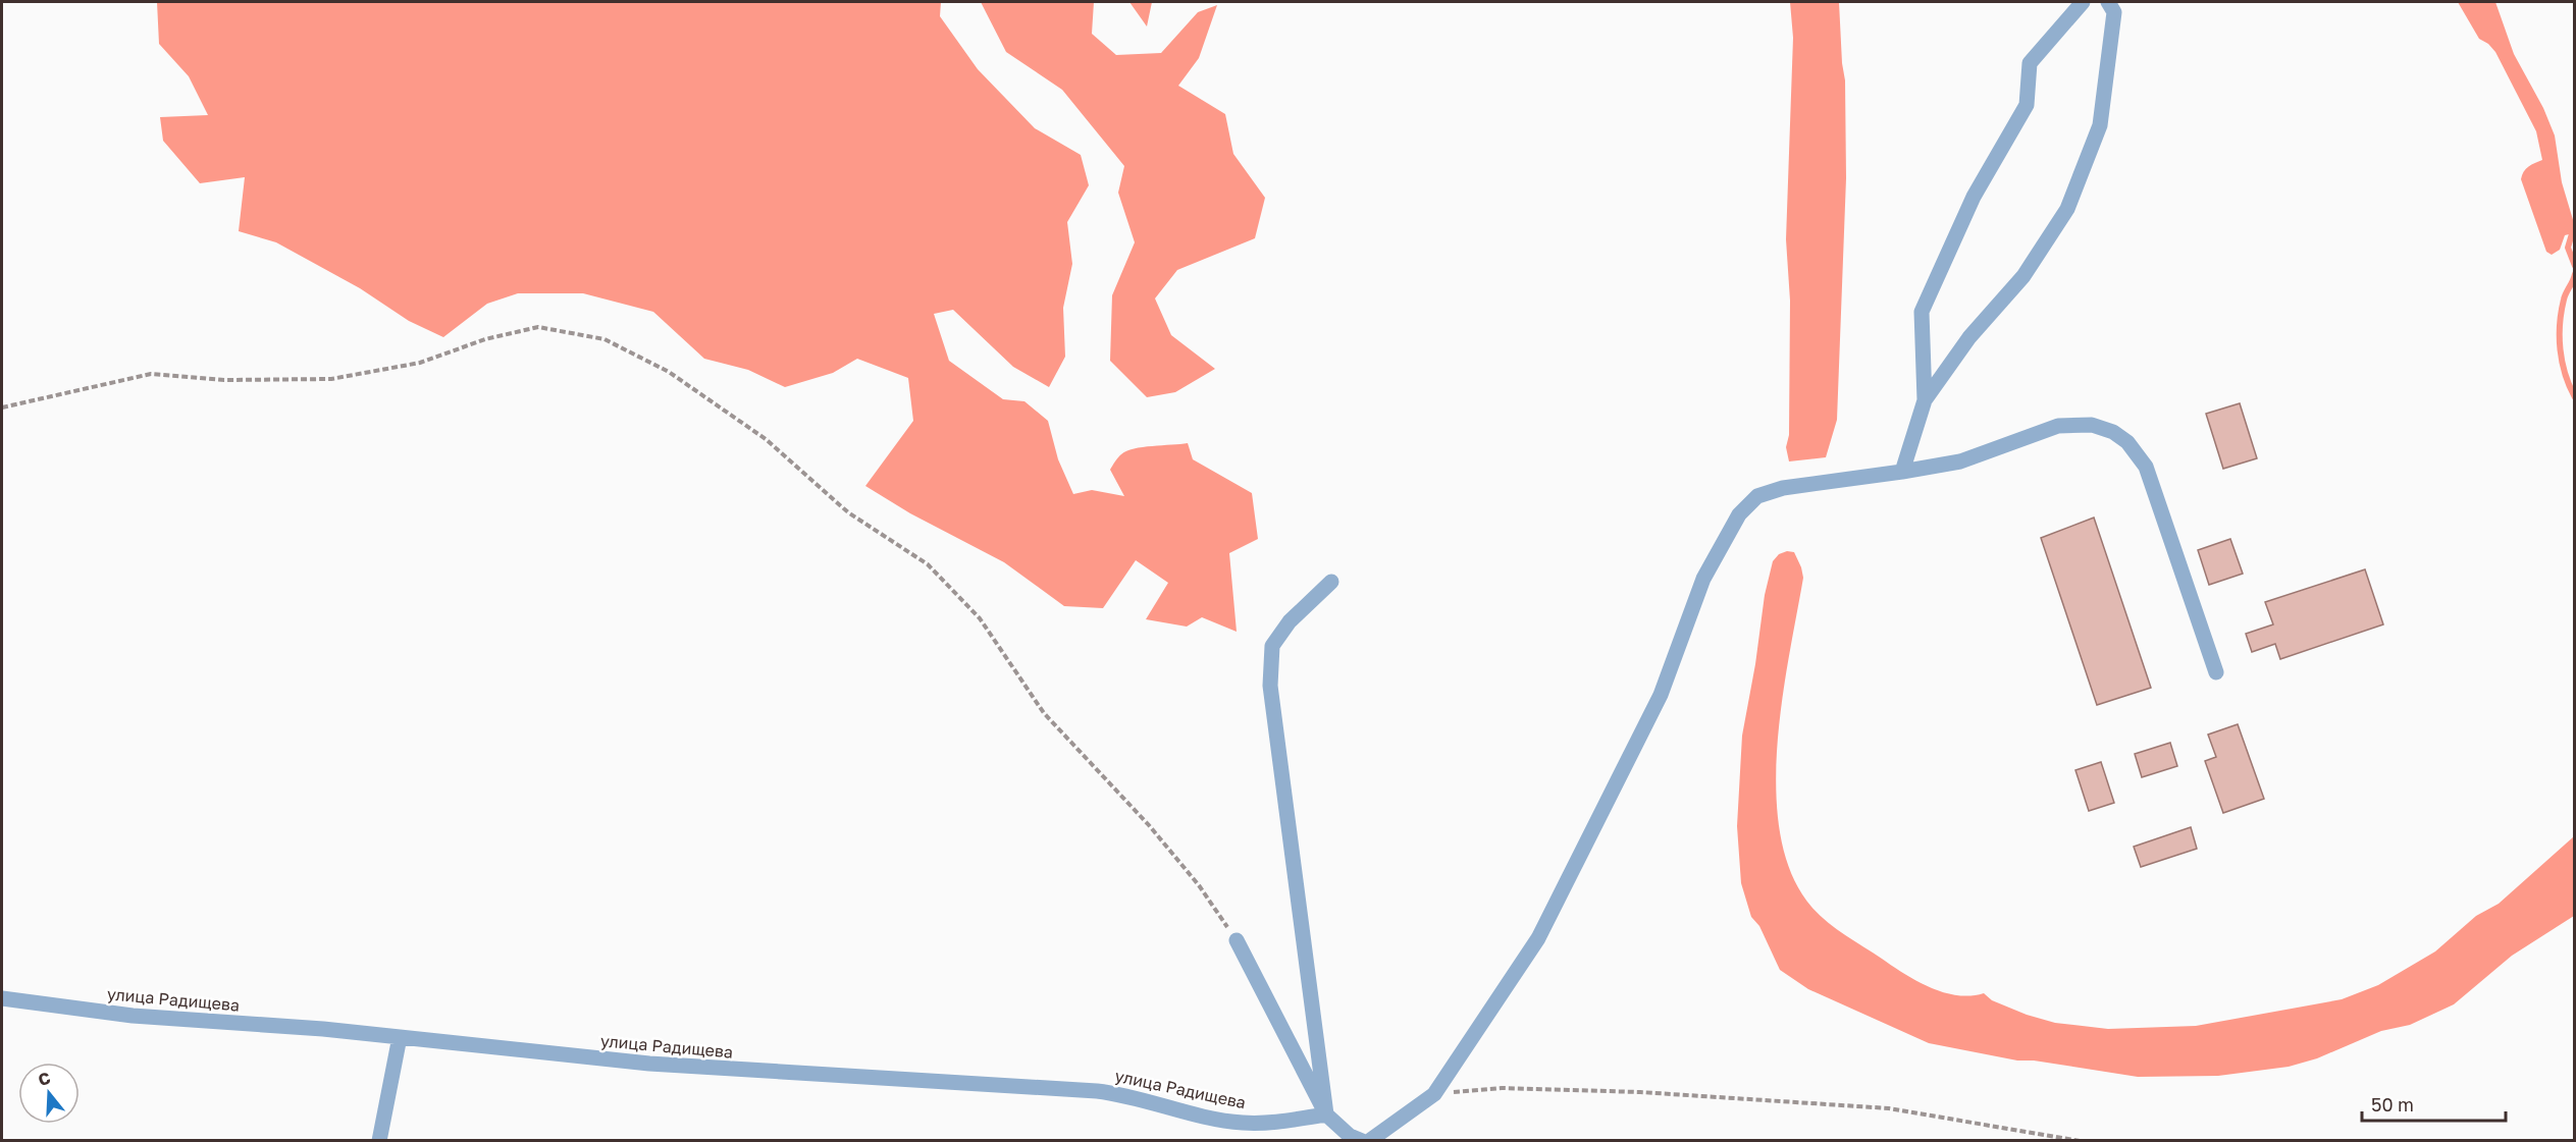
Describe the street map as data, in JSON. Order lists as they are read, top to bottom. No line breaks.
{"streets":{"street":["улица Радищева"]},"scale_bar":"50 m","north":"top"}
